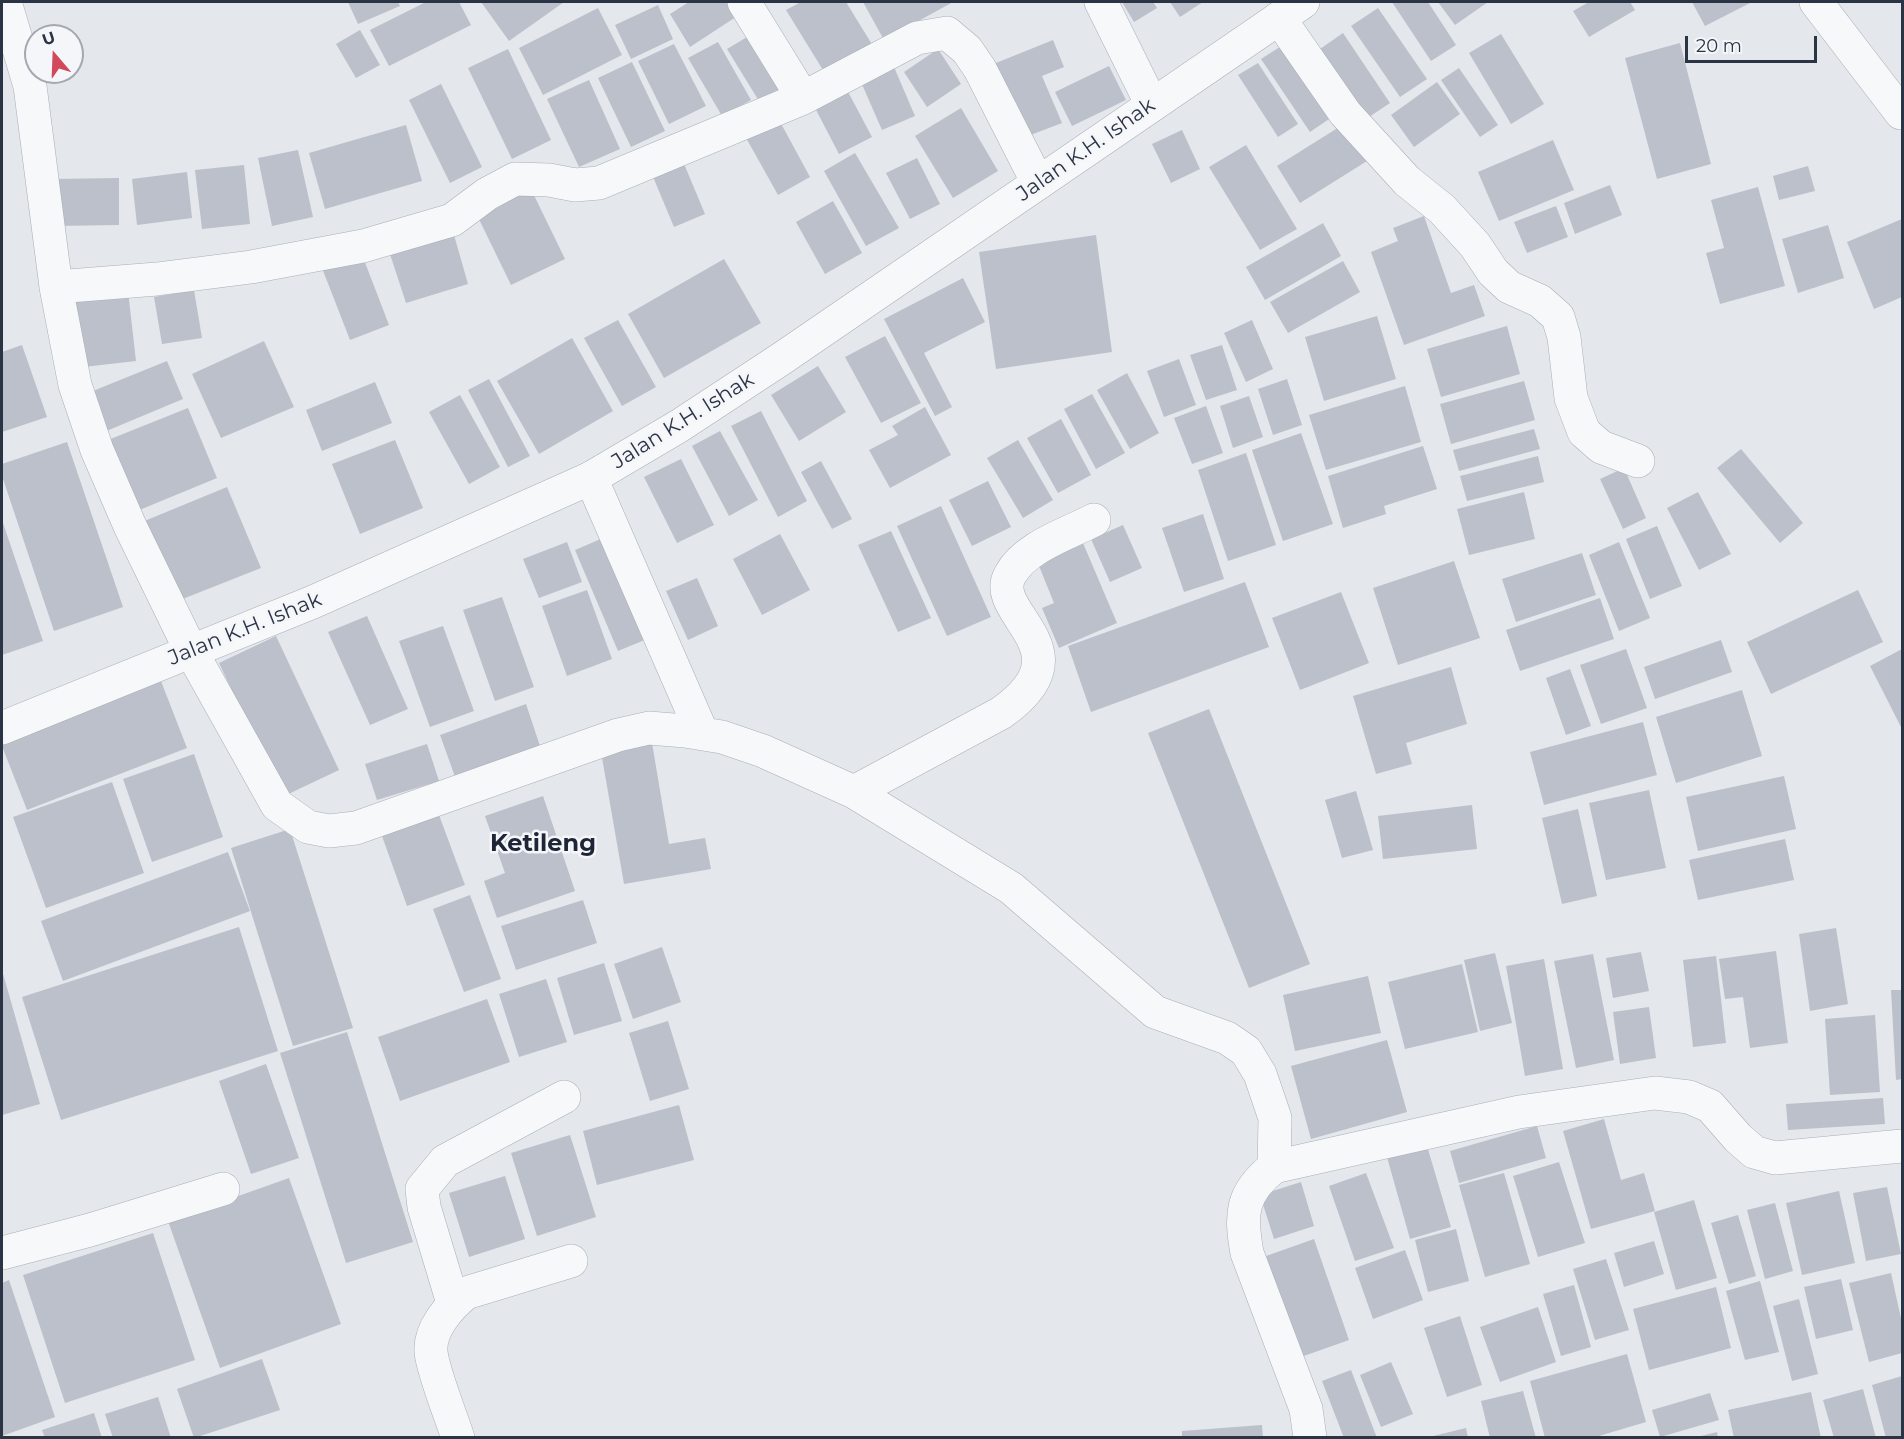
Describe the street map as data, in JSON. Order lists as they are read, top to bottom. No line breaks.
{"streets":{"street":["Jalan K.H. Ishak"]},"districts":["Ketileng"],"scale_bar":"20 m","north":"top"}
